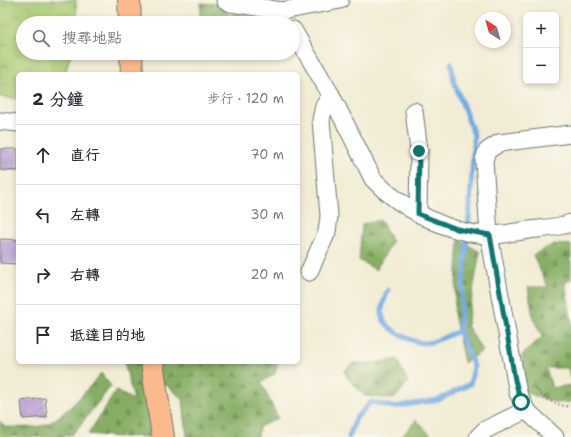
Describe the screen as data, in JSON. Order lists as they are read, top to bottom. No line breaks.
{"north":"top left","page":{"map_buttons":["+","−"],"search":"搜尋地點","heading":["2 分鐘","步行 · 120 m"],"list":[["直行","70 m"],["左轉","30 m"],["右轉","20 m"],"抵達目的地"]}}
